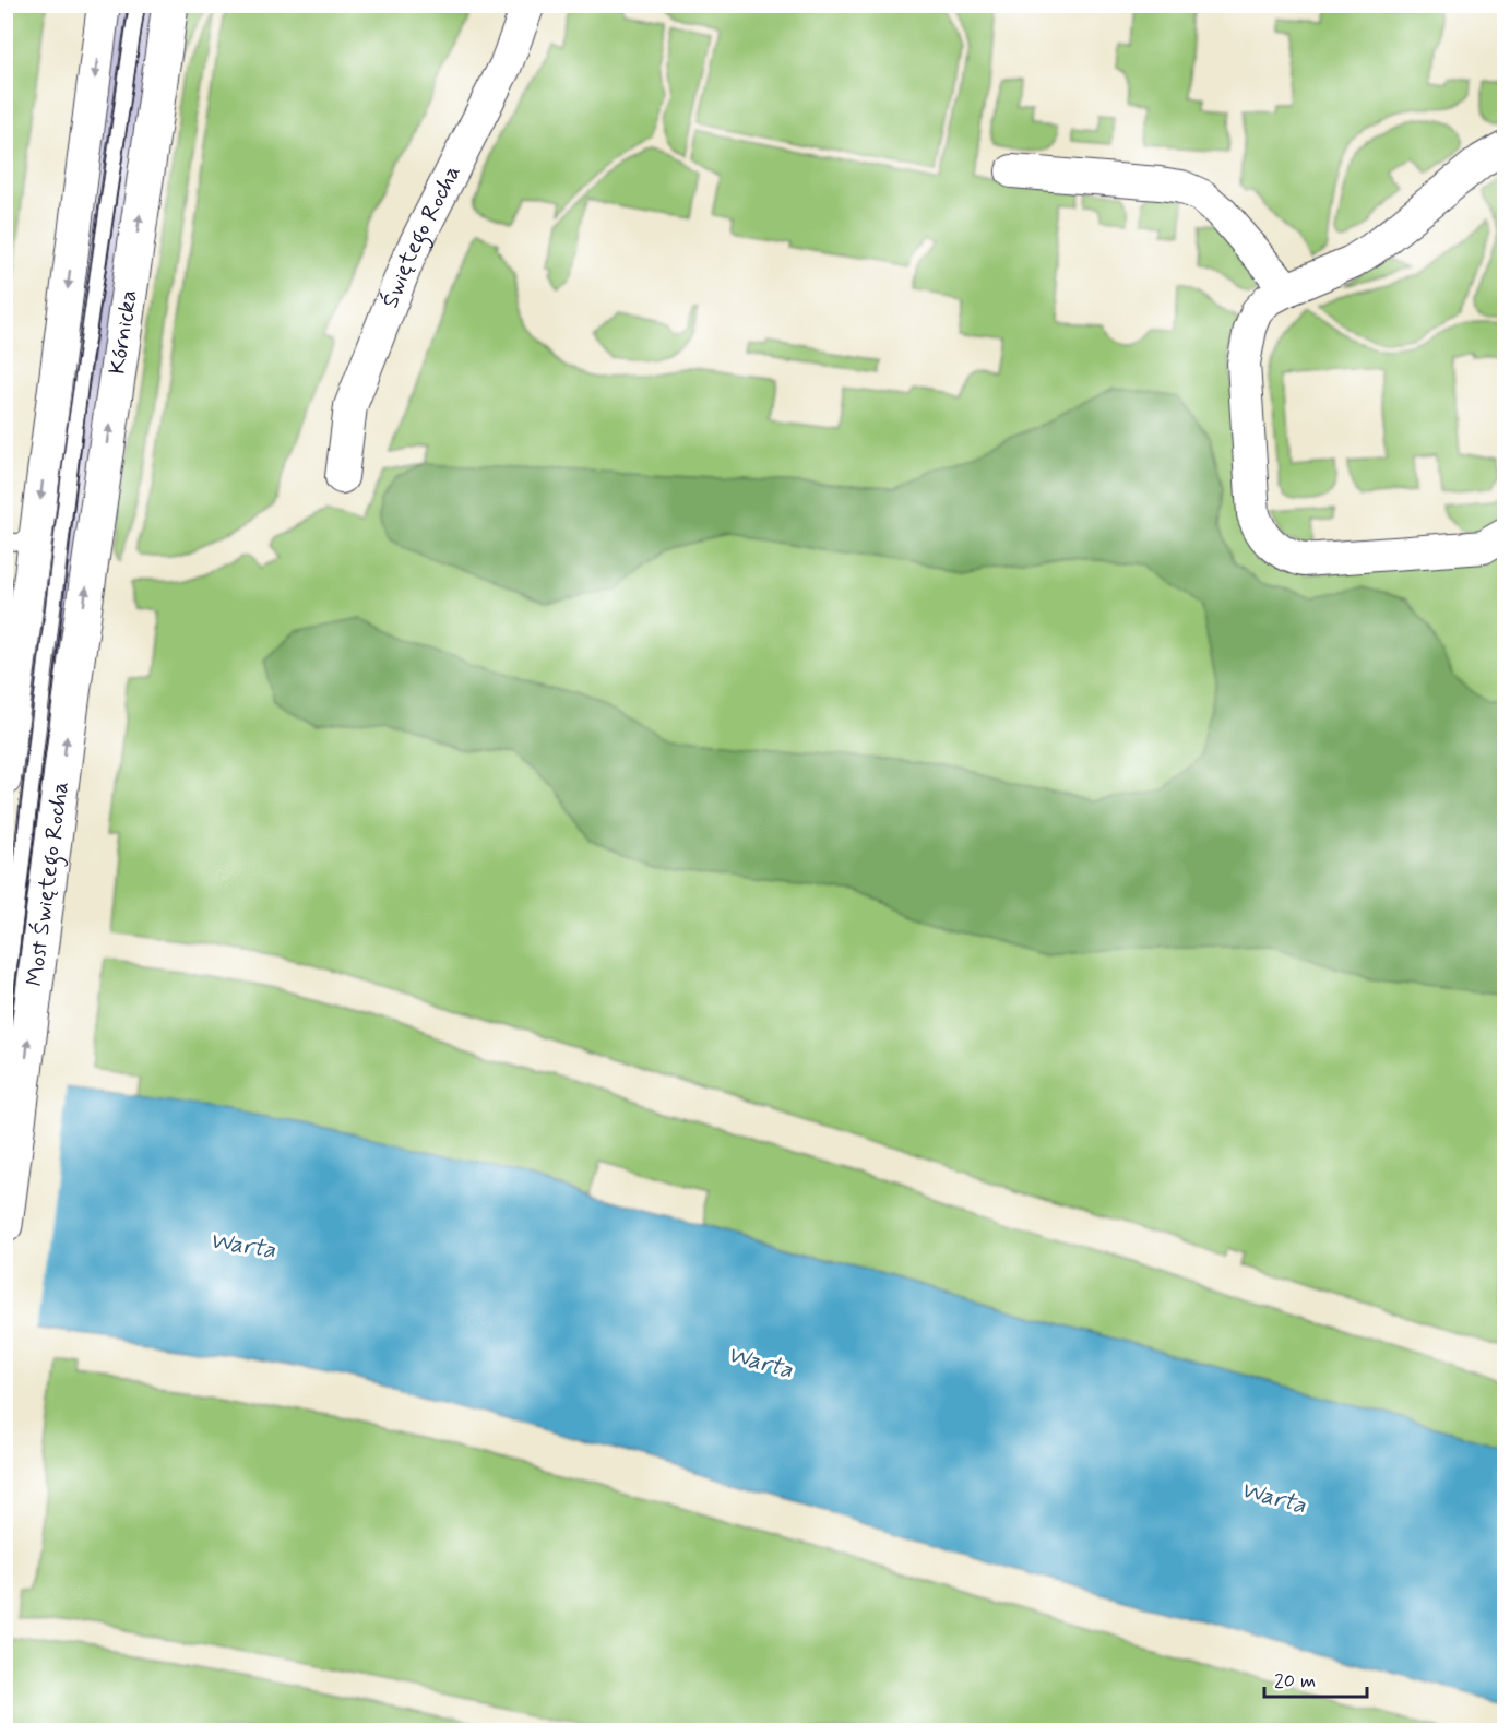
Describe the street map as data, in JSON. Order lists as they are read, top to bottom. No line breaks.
{"streets":{"street":["Świętego Rocha","Kórnicka","Most Świętego Rocha"]},"crossings":[["Kórnicka","Most Świętego Rocha"]],"one_way":["Most Świętego Rocha"],"water":["Warta"],"scale_bar":"20 m"}
